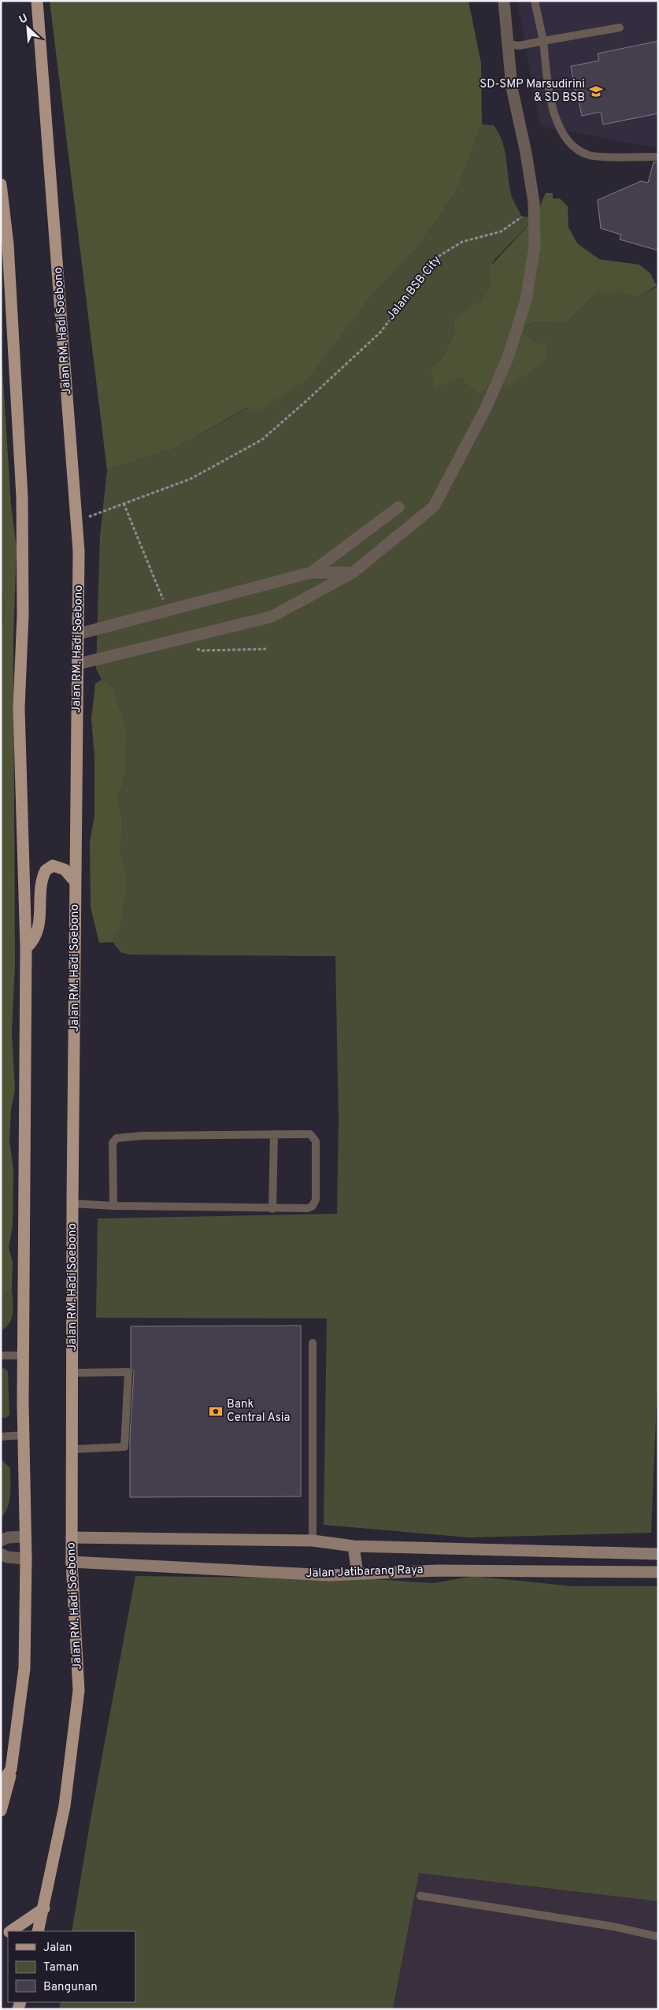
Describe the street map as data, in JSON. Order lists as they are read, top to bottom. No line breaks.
{"streets":{"main road":["Jalan RM. Hadi Soebono"],"street":["Jalan Jatibarang Raya"],"path":["Jalan BSB City"]},"crossings":[["Jalan BSB City","Jalan RM. Hadi Soebono"],["Jalan RM. Hadi Soebono","Jalan Jatibarang Raya"]],"places":{"school or university":["SD-SMP Marsudirini & SD BSB"],"bank":["Bank Central Asia"]},"legend":["Jalan","Taman","Bangunan"],"north":"top left"}
